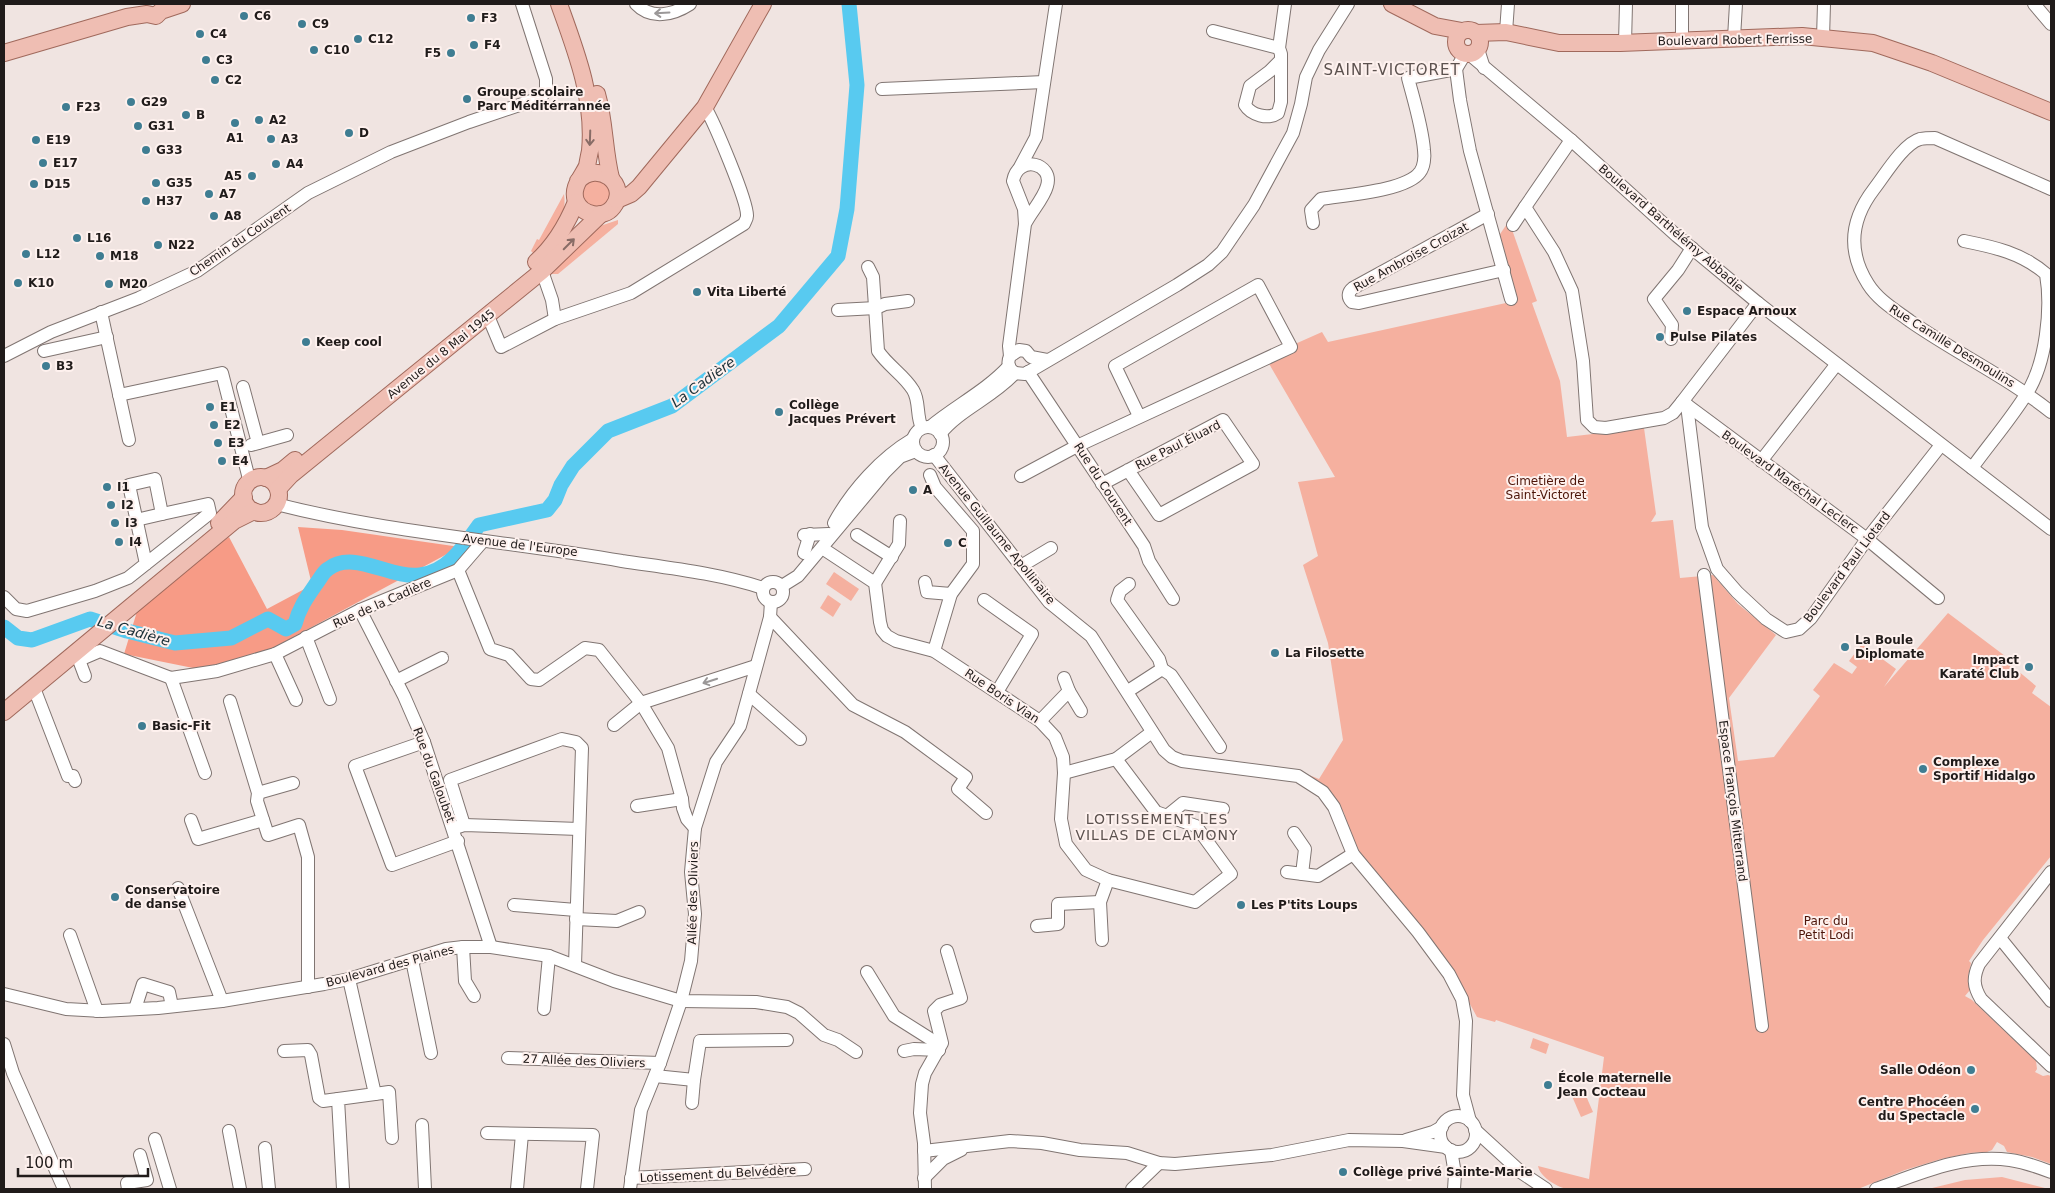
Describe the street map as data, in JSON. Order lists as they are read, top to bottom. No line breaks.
{"streets":{"main road":["Boulevard Robert Ferrisse","Boulevard Barthélémy Abbadie","Avenue du 8 Mai 1945"],"street":["Chemin du Couvent","Rue Ambroise Croizat","Rue Camille Desmoulins","Rue Paul Éluard","Boulevard Maréchal Leclerc","Rue du Couvent","Avenue Guillaume Apollinaire","Avenue de l'Europe","Boulevard Paul Liotard","Rue de la Cadière","Rue Boris Vian","Rue du Galoubet","Espace François Mitterrand","Allée des Oliviers","Boulevard des Plaines","Lotissement du Belvédère"]},"crossings":[["Boulevard Barthélémy Abbadie","Boulevard Paul Liotard"],["Avenue du 8 Mai 1945","Avenue de l'Europe"],["Rue Paul Éluard","Rue du Couvent"],["Boulevard Maréchal Leclerc","Boulevard Paul Liotard"],["Avenue de l'Europe","Rue de la Cadière"],["Avenue de l'Europe","Allée des Oliviers"],["Rue de la Cadière","Rue du Galoubet"],["Rue du Galoubet","Boulevard des Plaines"],["Allée des Oliviers","Boulevard des Plaines"],["Allée des Oliviers","Lotissement du Belvédère"]],"districts":["SAINT-VICTORET","LOTISSEMENT LES VILLAS DE CLAMONY"],"water":["La Cadière"],"parks":["Cimetière de Saint-Victoret","Parc du Petit Lodi"],"places":["C6","F3","C9","C4","C12","F4","C10","F5","C3","C2","Groupe scolaire Parc Méditérrannée","G29","F23","B","A2","A1","G31","D","A3","E19","G33","E17","A4","A5","G35","D15","A7","H37","A8","L16","N22","L12","M18","K10","M20","Vita Liberté","Espace Arnoux","Pulse Pilates","Keep cool","B3","E1","Collège Jacques Prévert","E2","E3","E4","I1","A","I2","I3","I4","C","La Boule Diplomate","La Filosette","Impact Karaté Club","Basic-Fit","Complexe Sportif Hidalgo","Conservatoire de danse","Les P'tits Loups","Salle Odéon","École maternelle Jean Cocteau","Centre Phocéen du Spectacle","Collège privé Sainte-Marie"],"scale_bar":"100 m"}
